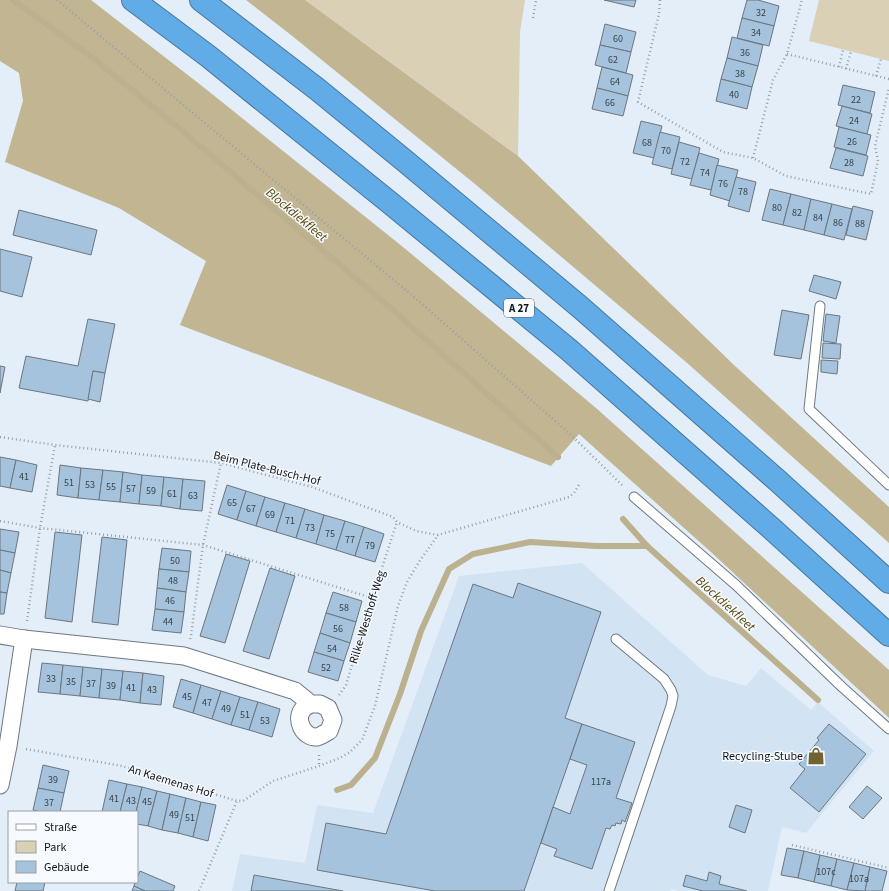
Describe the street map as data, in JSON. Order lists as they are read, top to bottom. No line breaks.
{"streets":{"highway":["A 27"],"path":["Beim Plate-Busch-Hof","Rilke-Westhoff-Weg","An Kaemenas Hof"]},"crossings":[["Beim Plate-Busch-Hof","Rilke-Westhoff-Weg"]],"water":["Blockdiekfleet"],"places":{"shop":["Recycling-Stube"]},"house_numbers":["32","34","60","36","62","38","64","40","22","66","24","26","68","70","72","28","74","76","78","80","82","84","86","88","41","51","53","55","57","59","61","63","65","67","69","71","73","75","77","79","50","48","46","58","44","56","54","52","33","35","37","39","41","43","45","47","49","51","53","39","117a","41","43","45","37","49","51","107c","107a"],"legend":["Straße","Park","Gebäude"]}
